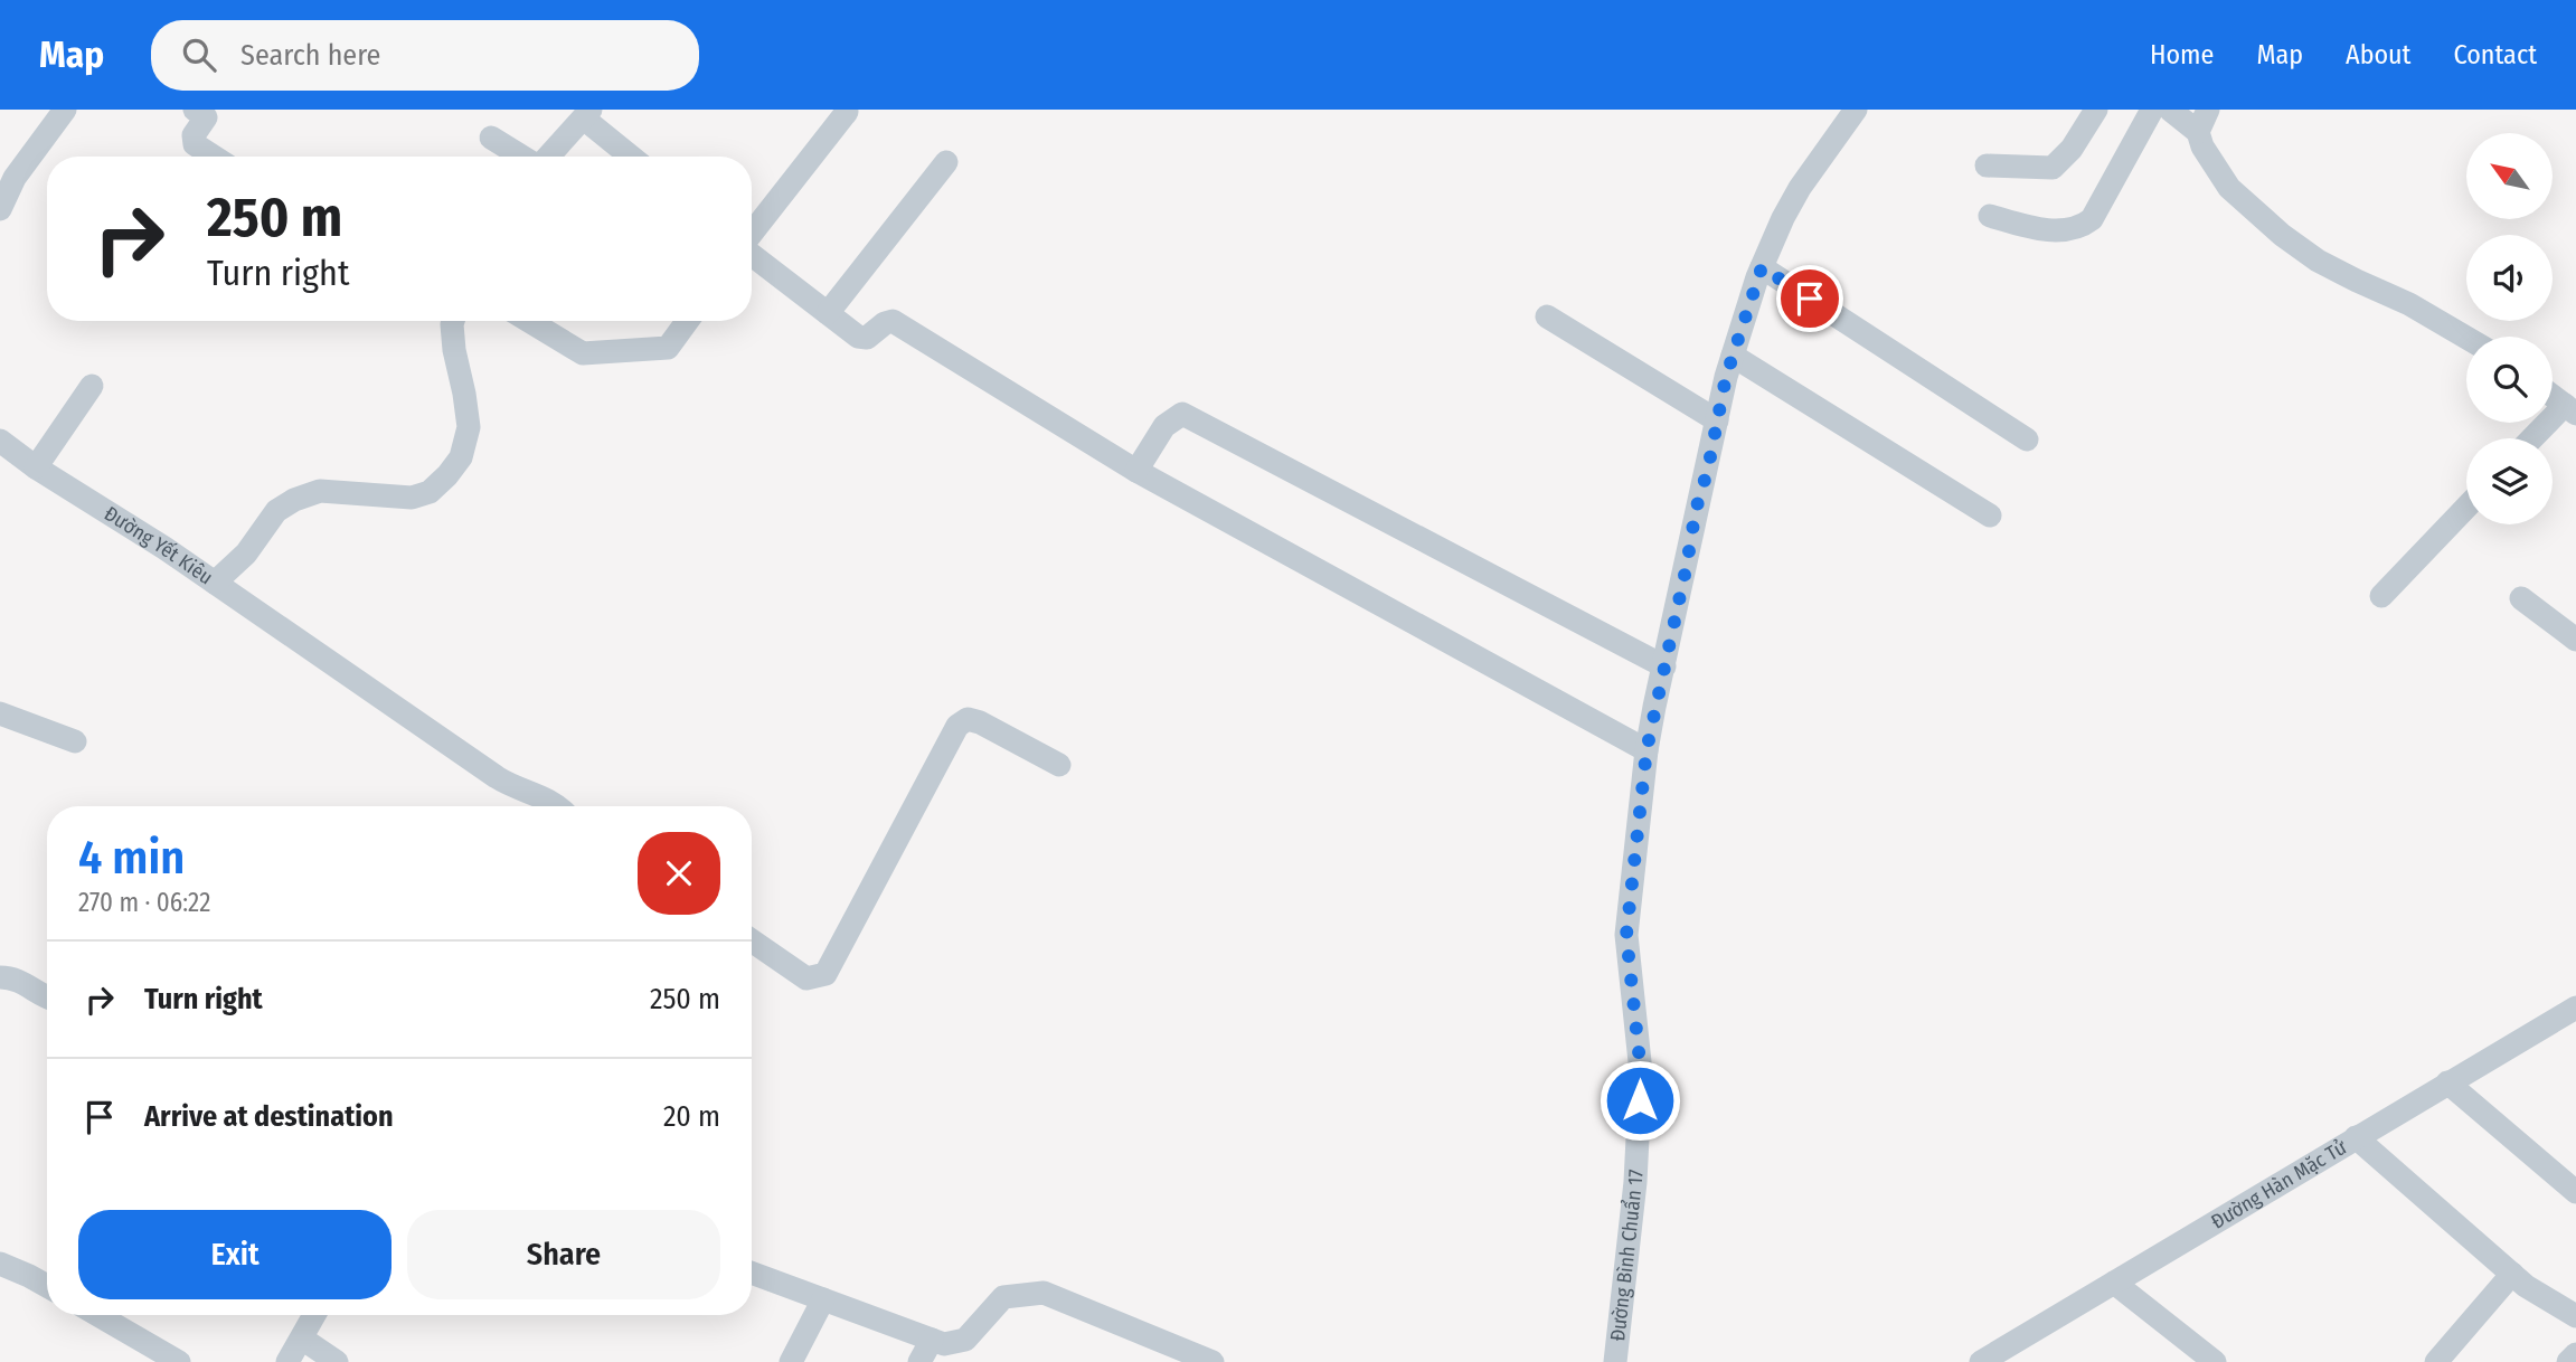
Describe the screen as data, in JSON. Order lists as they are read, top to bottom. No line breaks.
{"streets":{"street":["Đường Yết Kiêu","Đường Hàn Mặc Tử","Đường Bình Chuẩn 17"]},"north":"top left","page":{"header":"Map","search":"Search here","nav":["Home","Map","About","Contact"],"turn":["250 m","Turn right"],"heading":["4 min","270 m · 06:22"],"list":[{"name":"Turn right","value":"250 m"},{"name":"Arrive at destination","value":"20 m"}],"buttons":["Exit","Share"]}}
